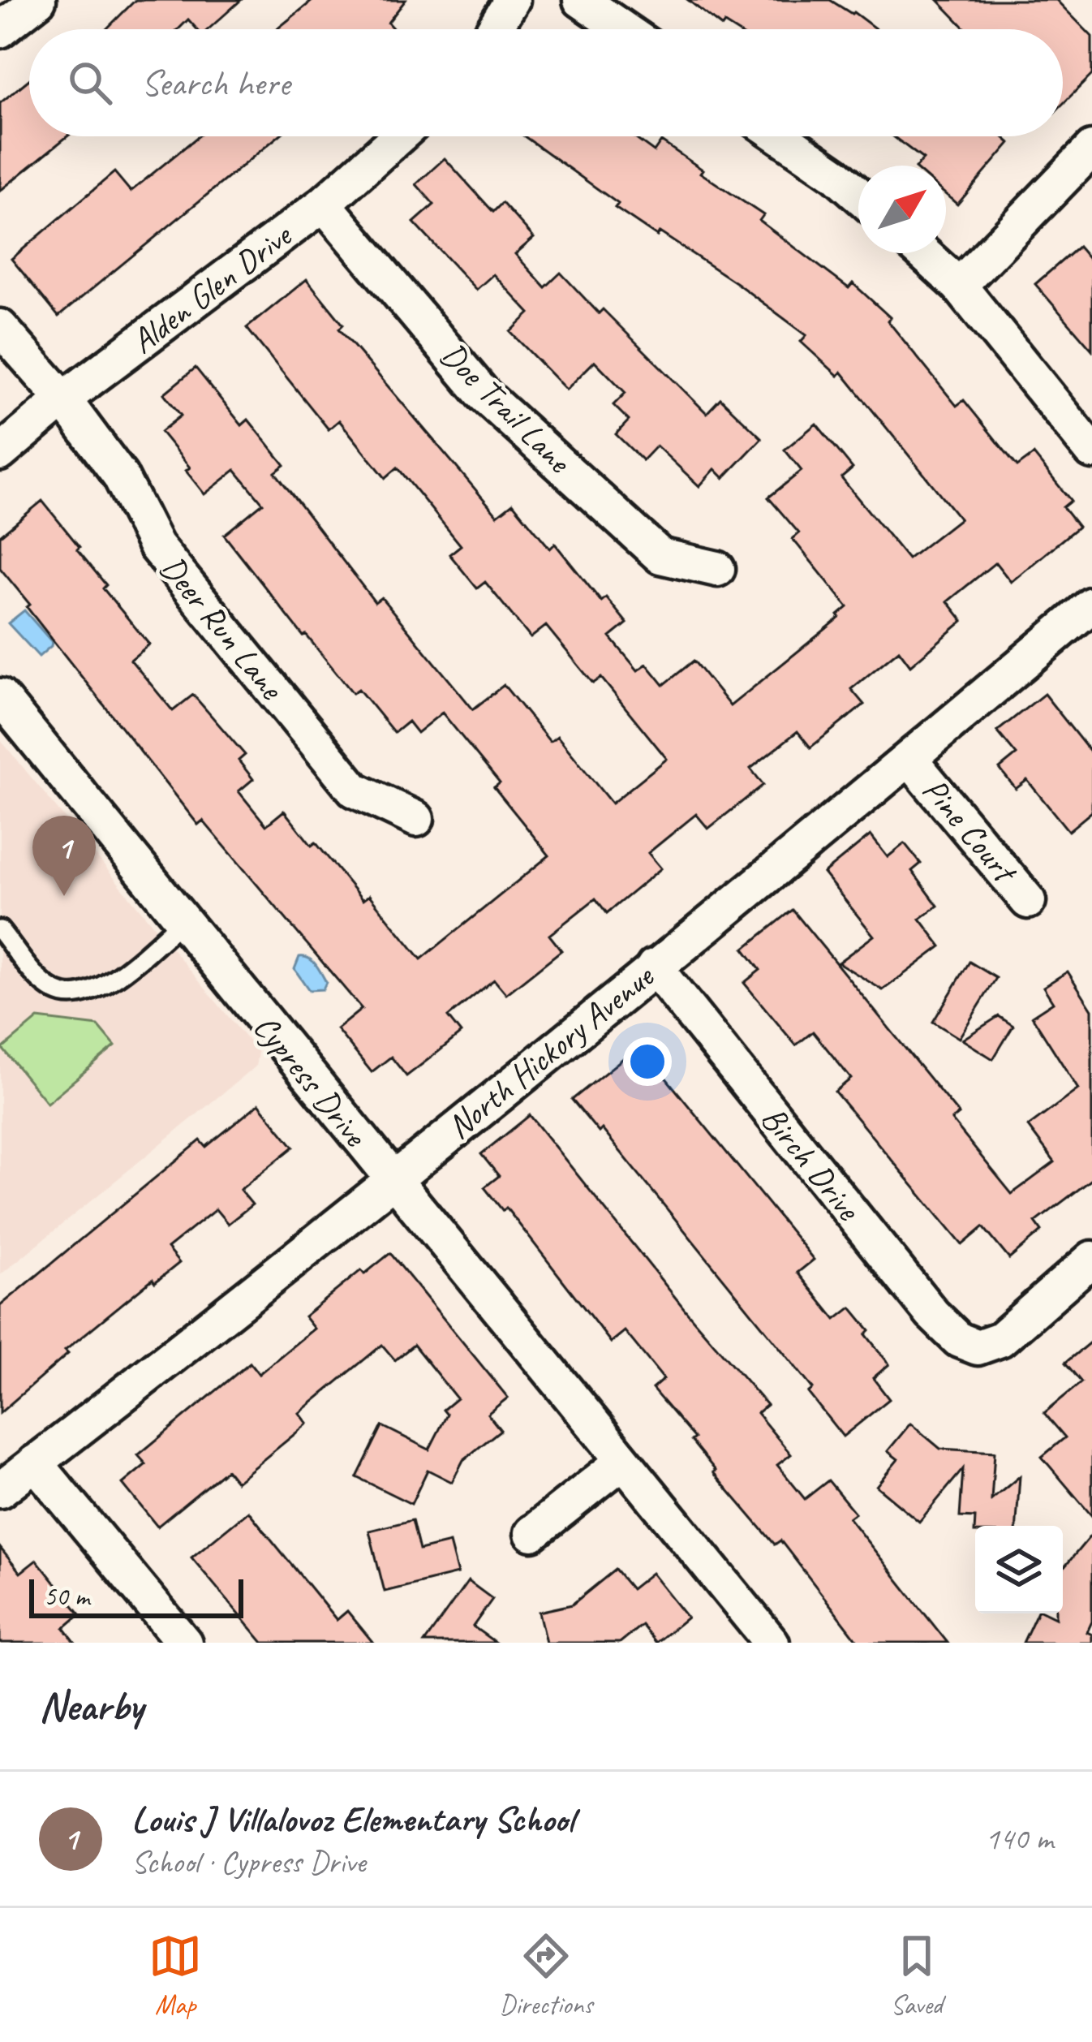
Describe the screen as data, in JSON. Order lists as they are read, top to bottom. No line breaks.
{"streets":{"street":["Alden Glen Drive","Doe Trail Lane","Deer Run Lane","Pine Court","North Hickory Avenue","Cypress Drive","Birch Drive"]},"crossings":[["Alden Glen Drive","Doe Trail Lane"],["Alden Glen Drive","Deer Run Lane"],["Pine Court","North Hickory Avenue"],["North Hickory Avenue","Cypress Drive"],["North Hickory Avenue","Birch Drive"]],"scale_bar":"50 m","north":"top right","page":{"search":"Search here","pins":"1","scale":"50 m","heading":"Nearby","list":[{"mark":"1","name":"Louis J Villalovoz Elementary School","note":"School · Cypress Drive","value":"140 m"}],"nav":["Map","Directions","Saved"]}}
